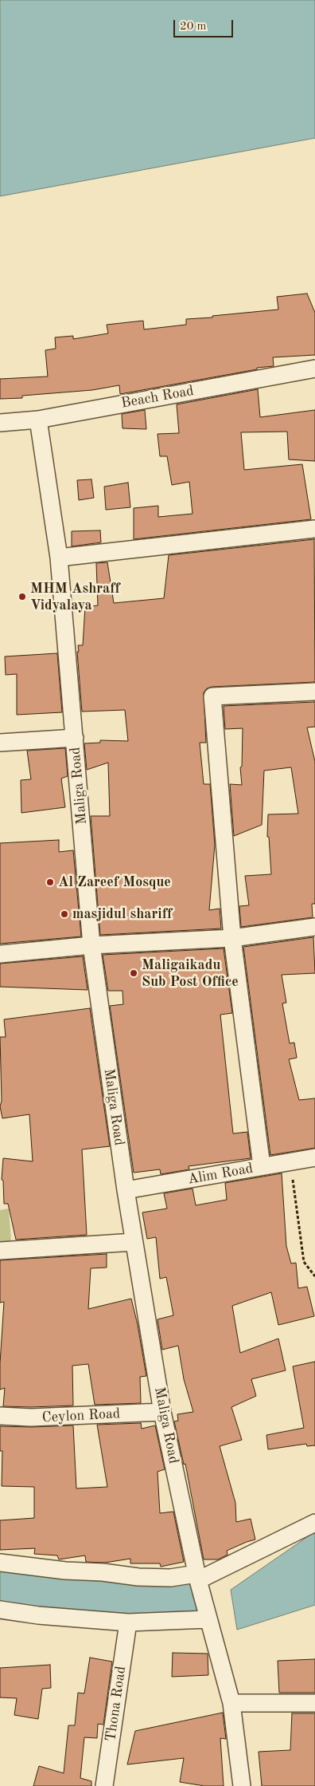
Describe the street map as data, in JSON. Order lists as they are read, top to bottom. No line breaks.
{"streets":{"street":["Beach Road","Maliga Road","Alim Road","Ceylon Road","Thona Road"]},"crossings":[["Beach Road","Maliga Road"],["Maliga Road","Alim Road"],["Maliga Road","Ceylon Road"]],"places":["MHM Ashraff Vidyalaya","Al Zareef Mosque","masjidul shariff","Maligaikadu Sub Post Office"],"scale_bar":"20 m"}
